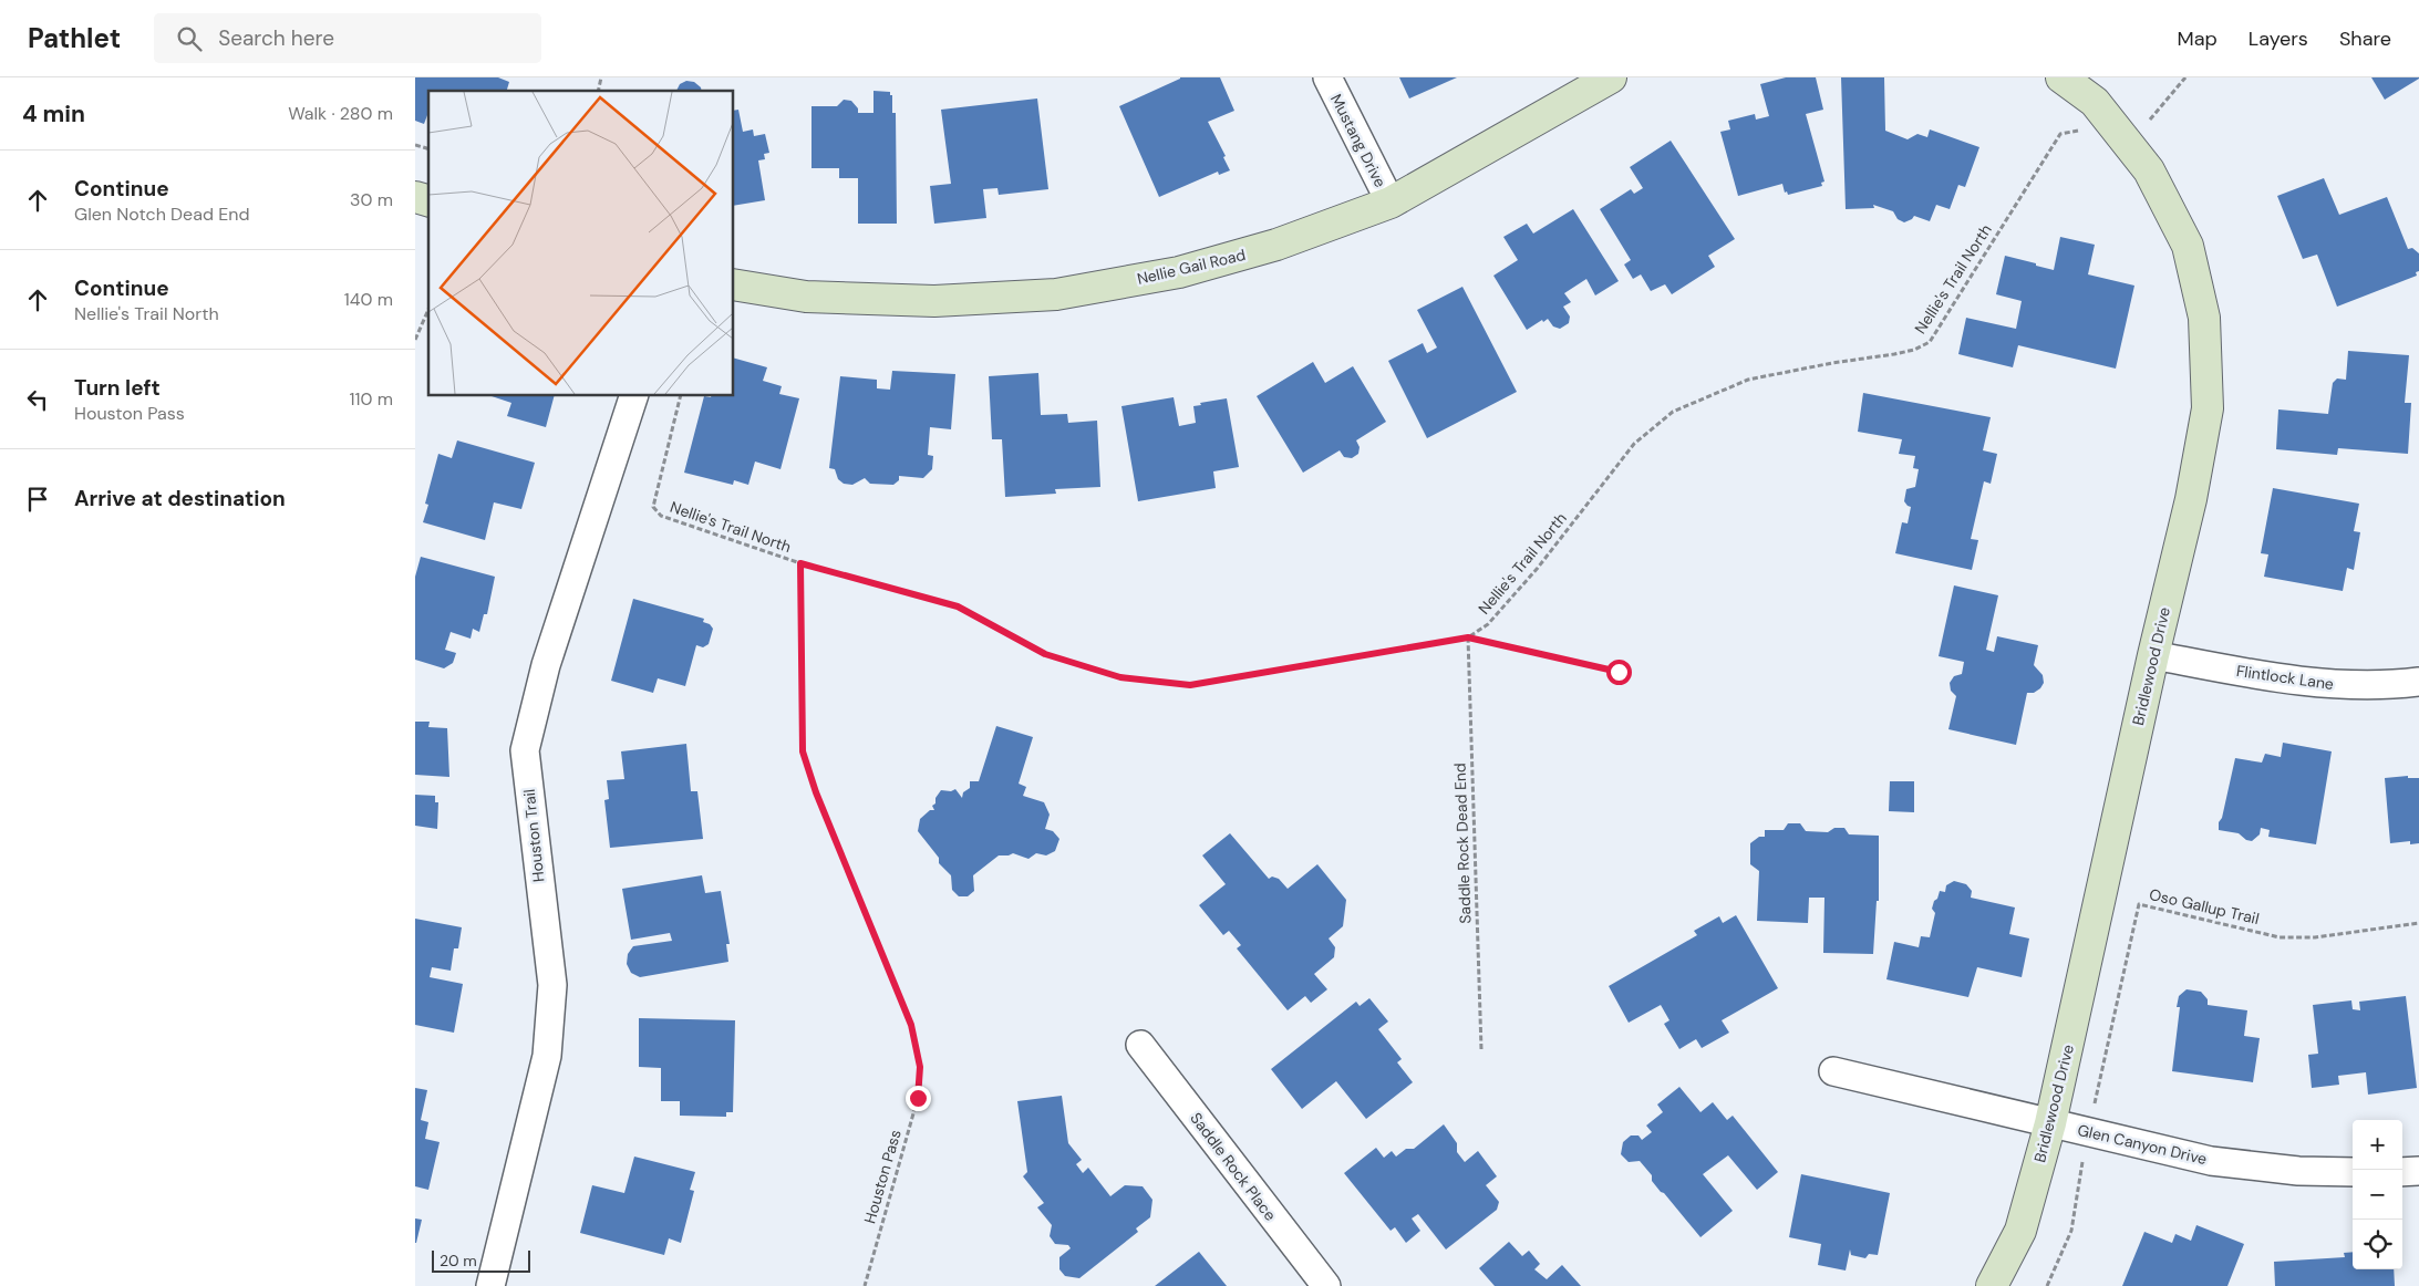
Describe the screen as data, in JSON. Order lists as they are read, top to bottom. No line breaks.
{"streets":{"street":["Mustang Drive","Nellie Gail Road","Bridlewood Drive","Flintlock Lane","Houston Trail","Glen Canyon Drive","Saddle Rock Place"],"path":["Nellie's Trail North","Saddle Rock Dead End","Oso Gallup Trail","Houston Pass"]},"crossings":[["Mustang Drive","Nellie Gail Road"],["Nellie's Trail North","Saddle Rock Dead End"],["Nellie's Trail North","Houston Pass"],["Bridlewood Drive","Flintlock Lane"],["Bridlewood Drive","Glen Canyon Drive"]],"scale_bar":"20 m","page":{"header":"Pathlet","search":"Search here","nav":["Map","Layers","Share"],"heading":["4 min","Walk · 280 m"],"list":[["Continue","Glen Notch Dead End","30 m"],["Continue","Nellie's Trail North","140 m"],["Turn left","Houston Pass","110 m"],"Arrive at destination"],"map_buttons":["+","−"],"scale":"20 m"}}
